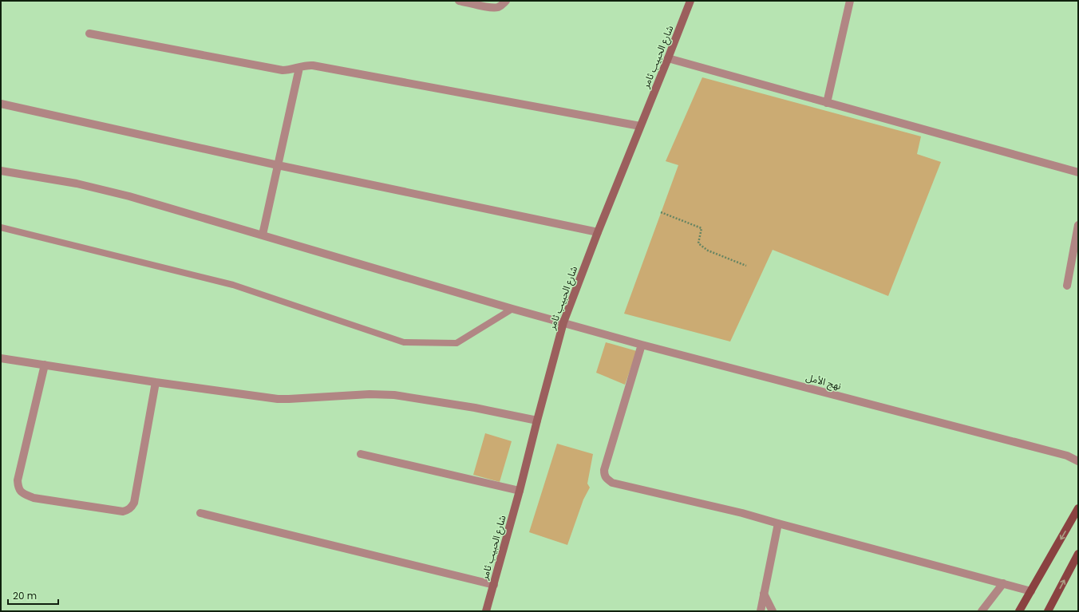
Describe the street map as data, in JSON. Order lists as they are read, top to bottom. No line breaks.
{"streets":{"main road":["شارع الحبيب ثامر"],"street":["نهج الأمل"]},"crossings":[["شارع الحبيب ثامر","نهج الأمل"]],"scale_bar":"20 m"}
